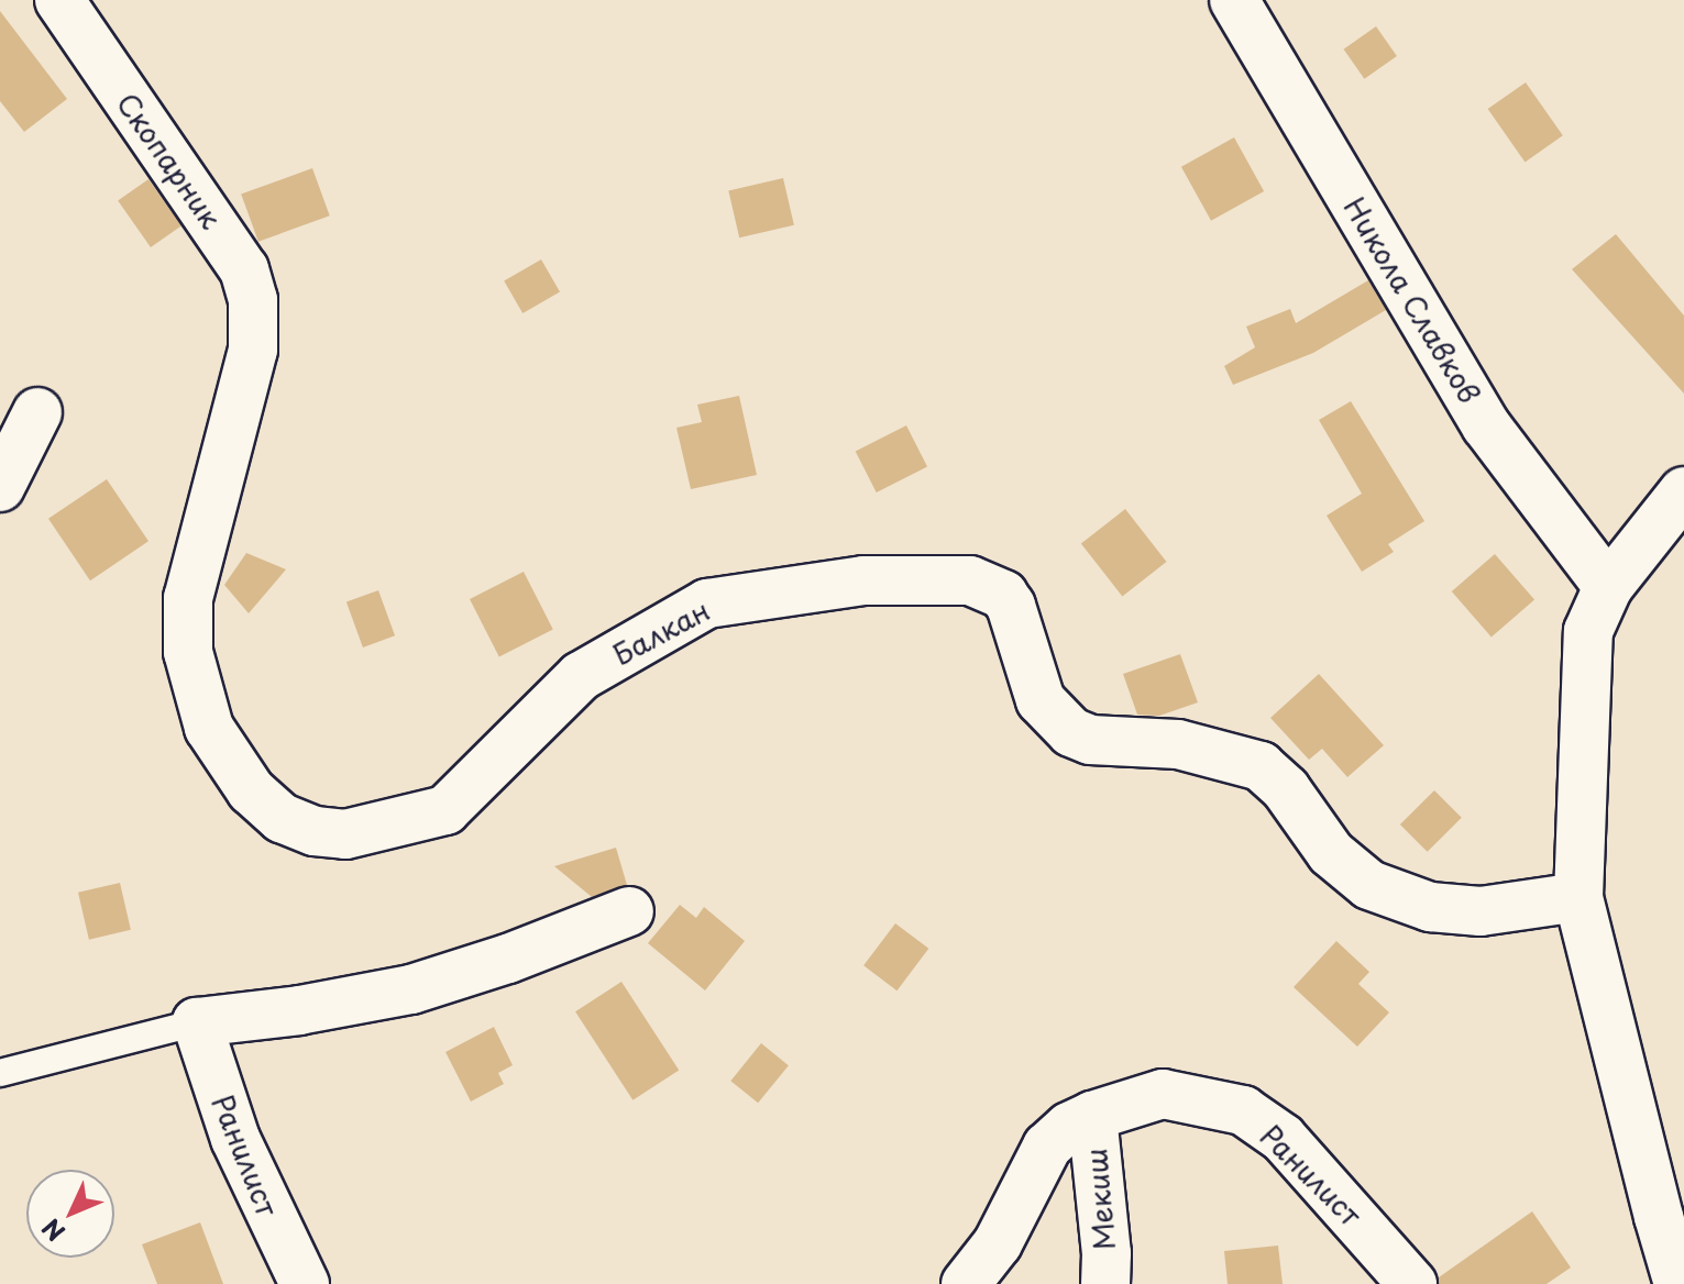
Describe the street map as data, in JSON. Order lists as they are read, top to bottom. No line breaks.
{"streets":{"street":["Скопарник","Никола Славков","Балкан","Ранилист","Мекиш"]},"crossings":[["Скопарник","Балкан"],["Ранилист","Мекиш"]],"north":"bottom left"}
